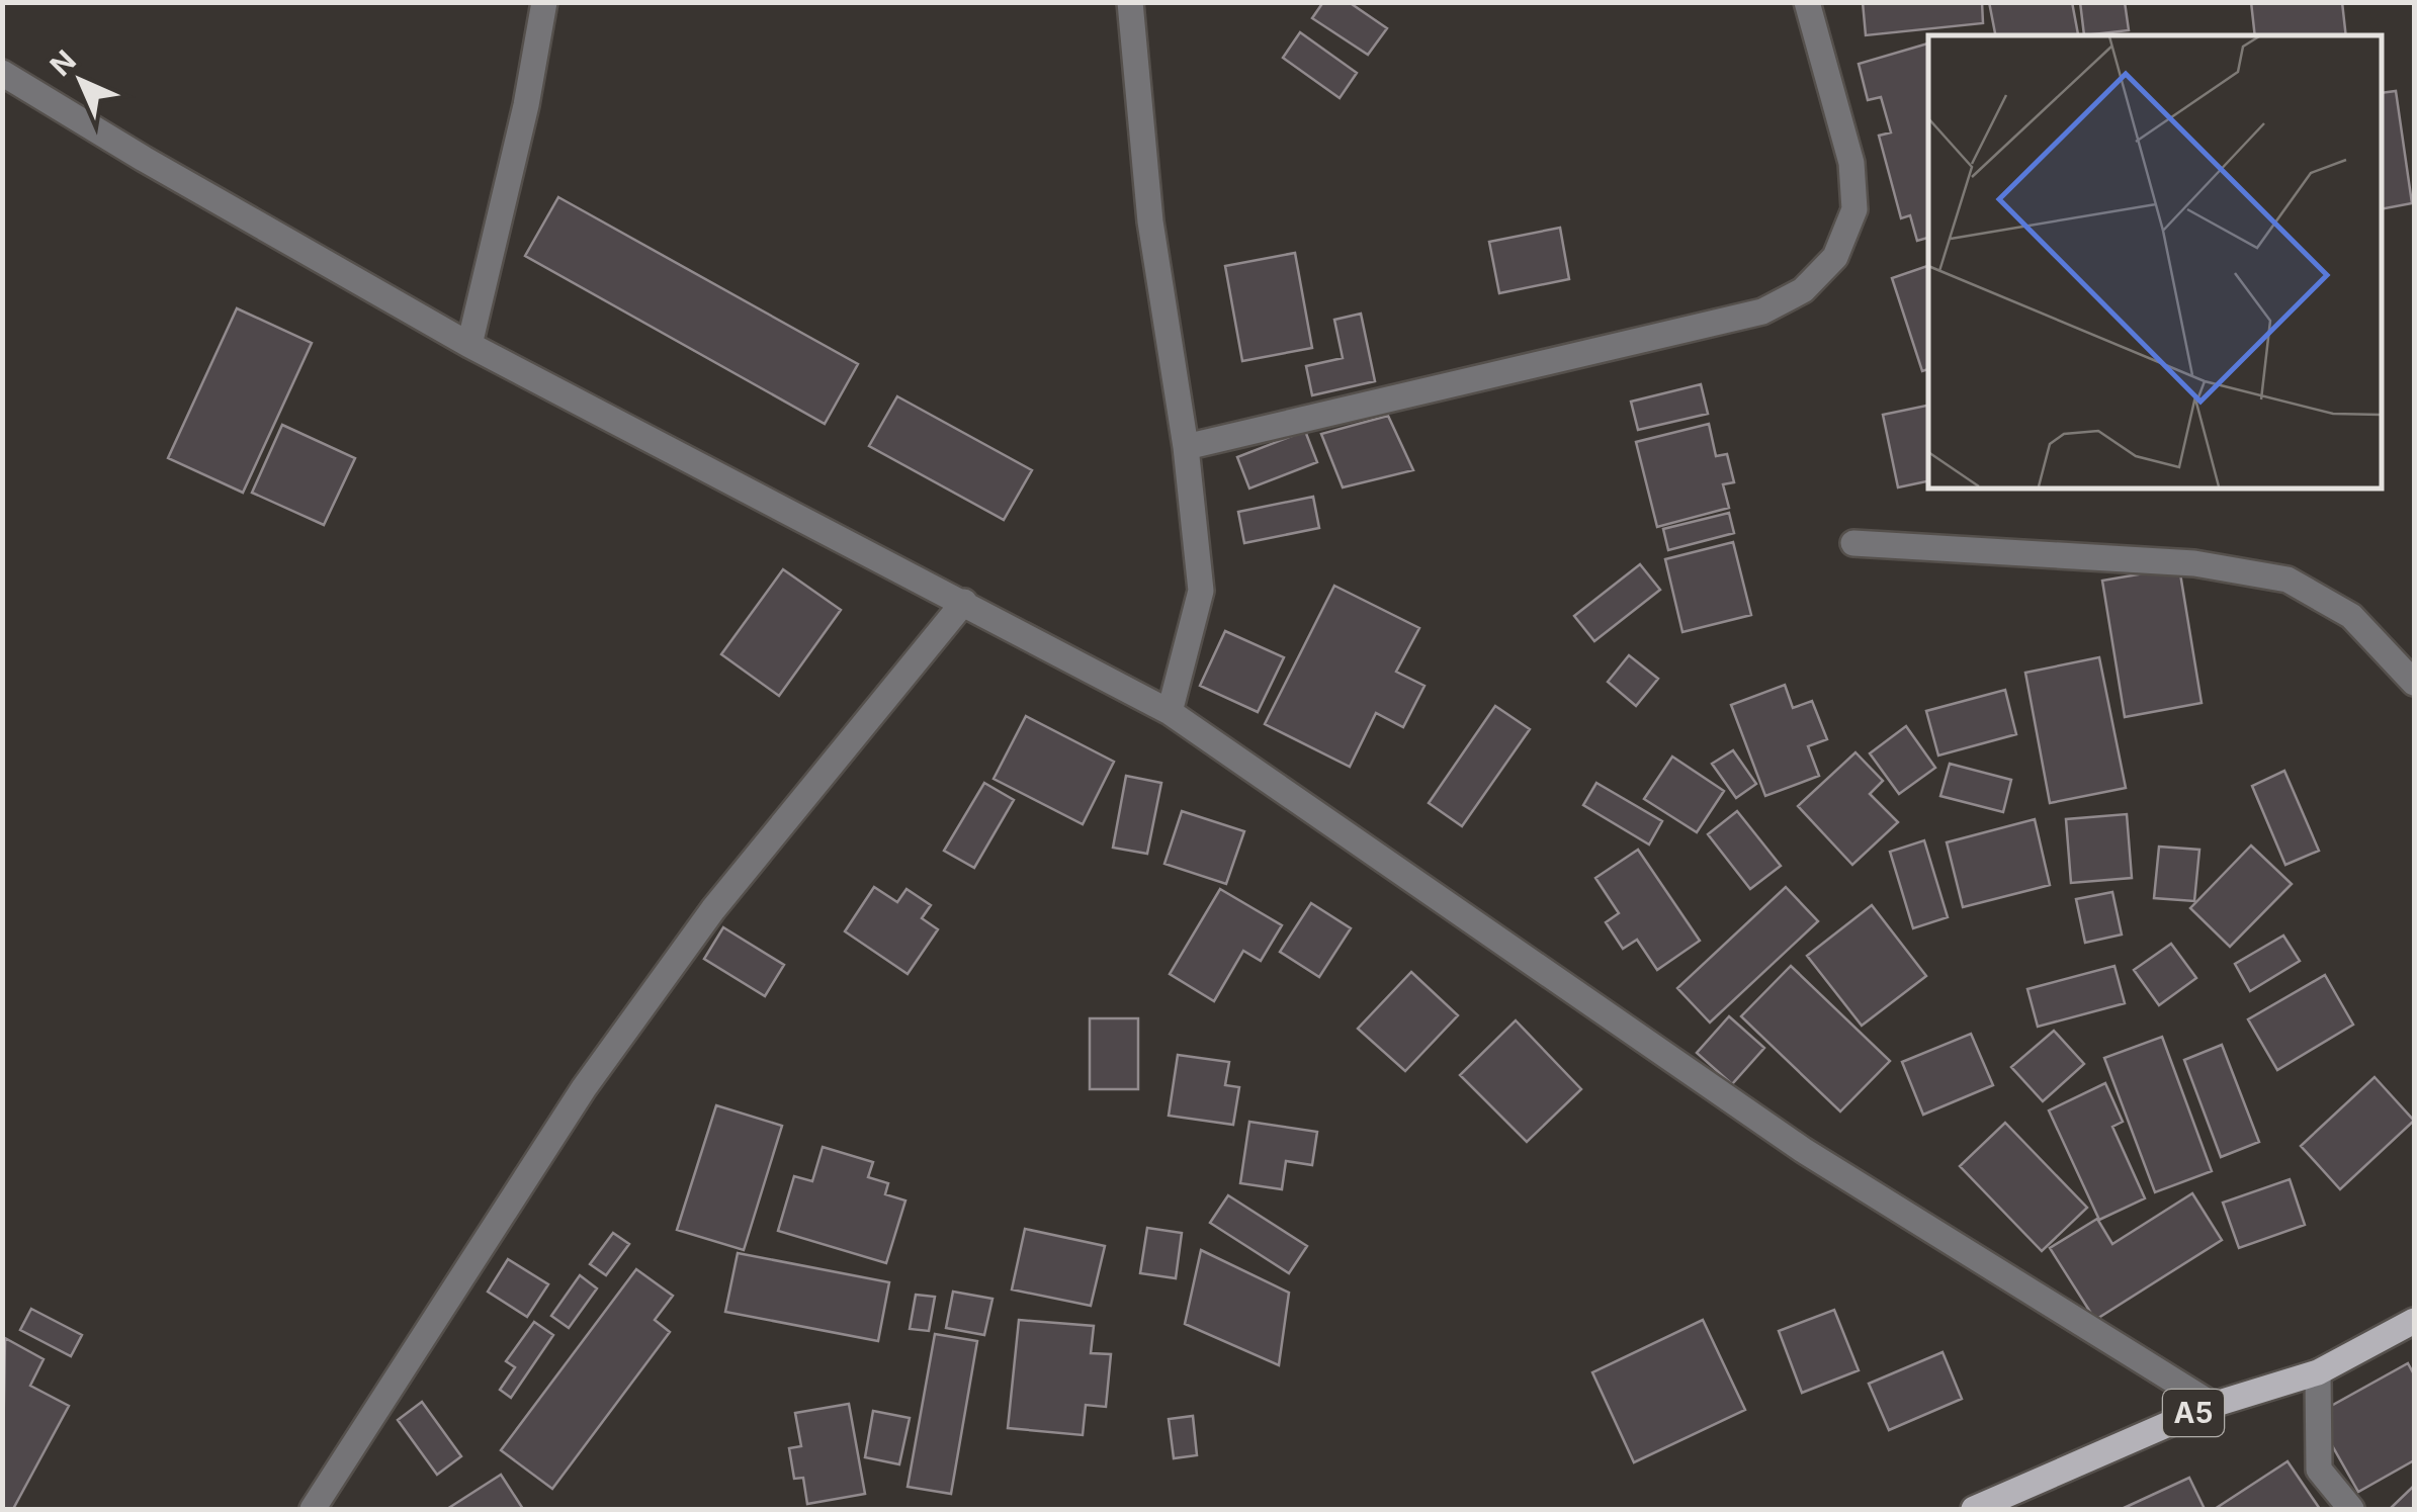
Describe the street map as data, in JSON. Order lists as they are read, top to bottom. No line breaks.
{"streets":{"main road":["A5"]},"north":"top left"}
